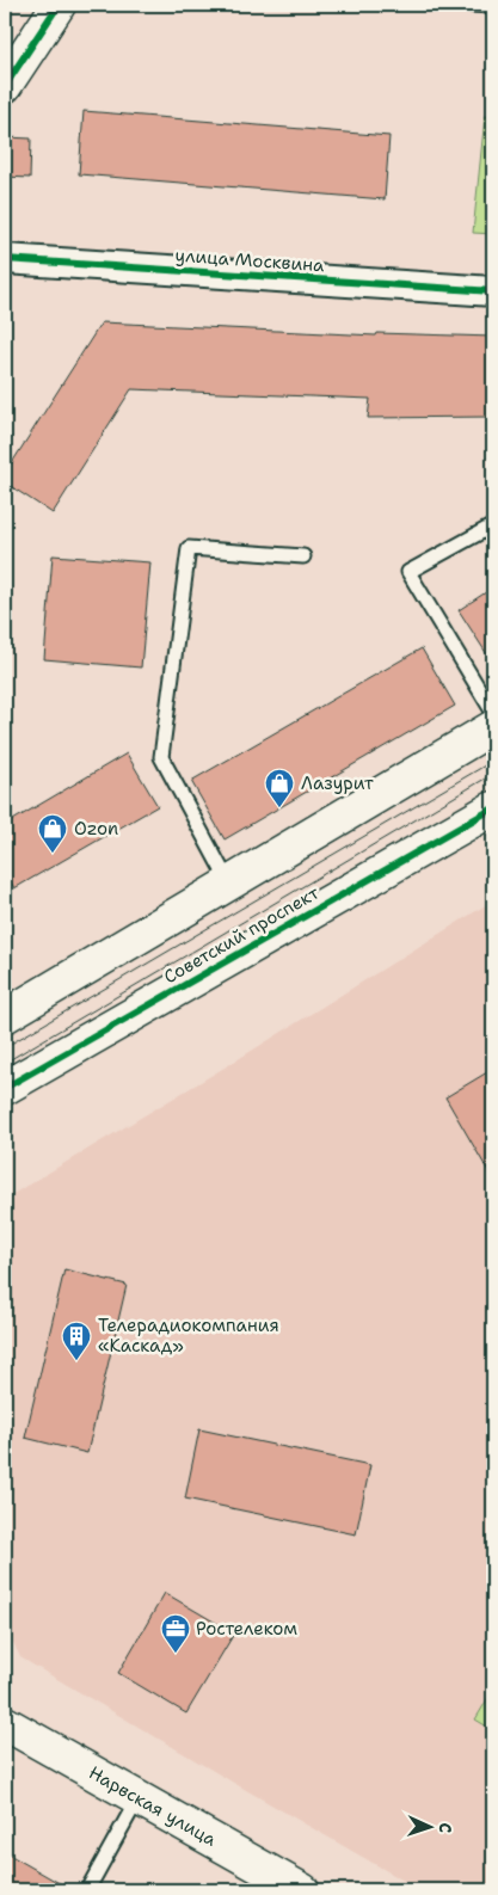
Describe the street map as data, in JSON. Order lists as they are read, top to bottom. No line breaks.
{"streets":{"main road":["Советский проспект","Нарвская улица"],"street":["улица Москвина"]},"places":{"shop":["Лазурит","Ozon"],"building":["Телерадиокомпания «Каскад»"],"office":["Ростелеком"]},"north":"right"}
